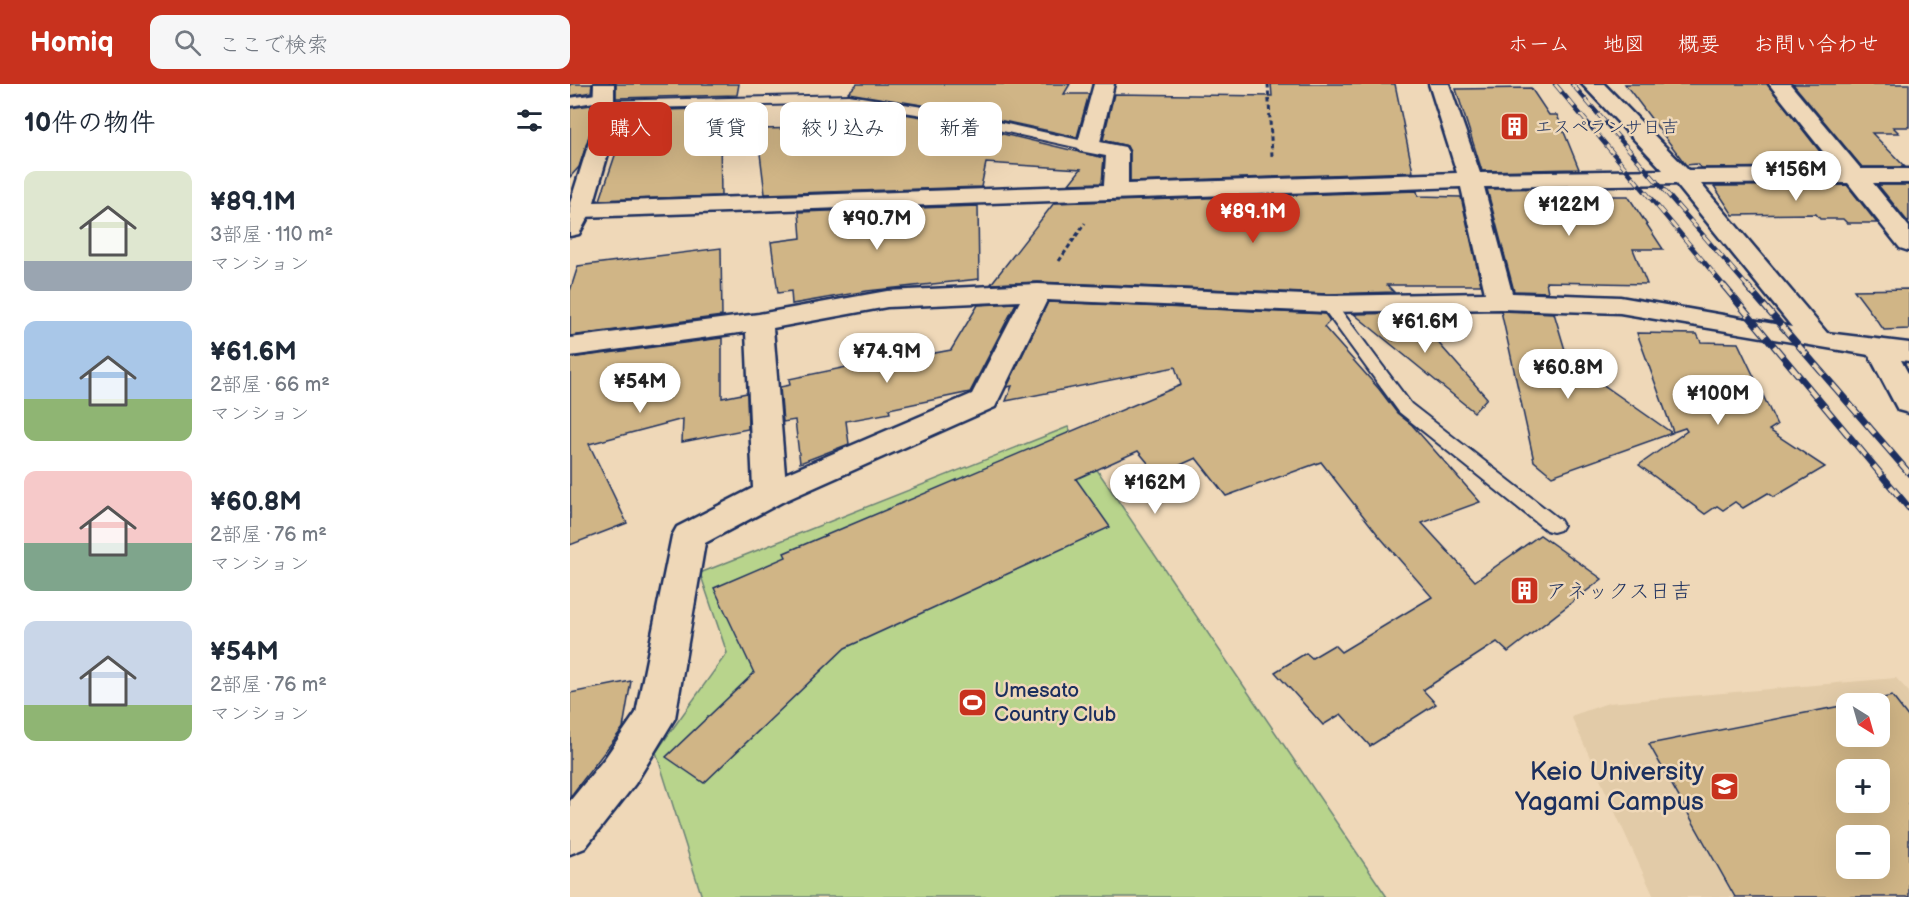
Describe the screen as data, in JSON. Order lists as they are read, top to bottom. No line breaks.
{"places":{"building":["エスペランサ日吉","アネックス日吉"],"sports":["Umesato Country Club"],"school or university":["Keio University Yagami Campus"]},"north":"bottom right","page":{"header":"Homiq","search":"ここで検索","nav":["ホーム","地図","概要","お問い合わせ"],"heading":"10件の物件","chip":["購入","賃貸","絞り込み","新着"],"price":["¥156M","¥122M","¥89.1M","¥90.7M","¥61.6M","¥74.9M","¥60.8M","¥54M","¥100M","¥162M"],"list":[{"name":"¥89.1M","note":"3部屋 · 110 m² · マンション"},{"name":"¥61.6M","note":"2部屋 · 66 m² · マンション"},{"name":"¥60.8M","note":"2部屋 · 76 m² · マンション"},{"name":"¥54M","note":"2部屋 · 76 m² · マンション"}],"map_buttons":["+","−"]}}
